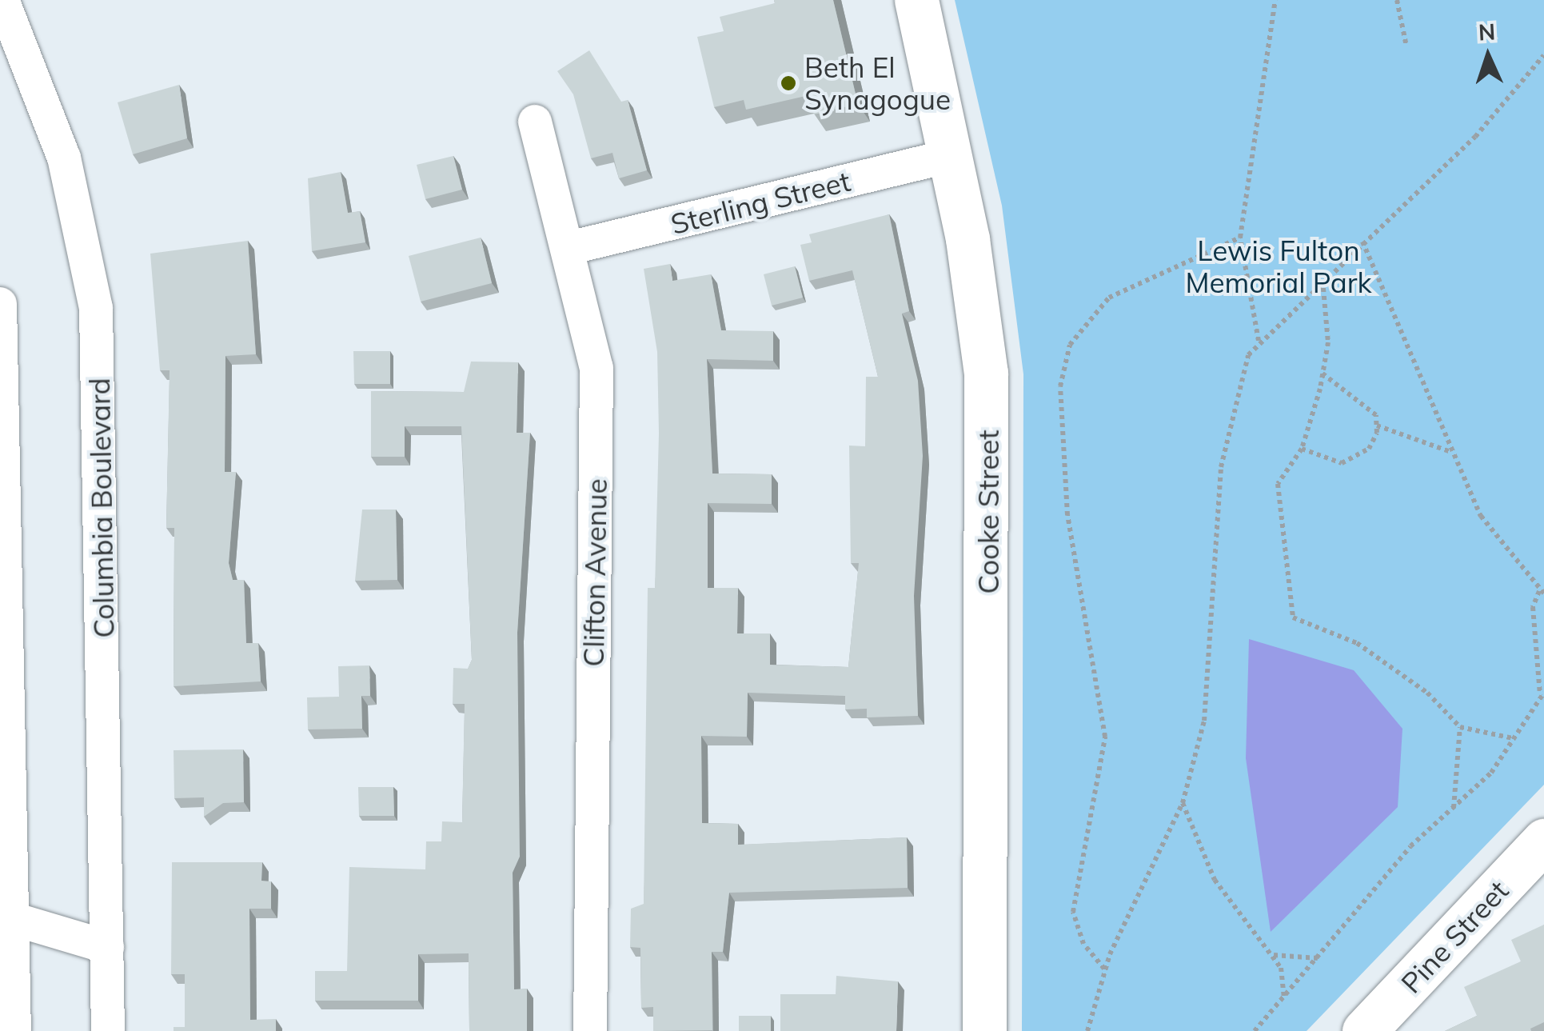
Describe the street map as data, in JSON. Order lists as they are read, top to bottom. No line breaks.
{"streets":{"main road":["Cooke Street","Pine Street"],"street":["Sterling Street","Columbia Boulevard","Clifton Avenue"]},"crossings":[["Sterling Street","Cooke Street"],["Sterling Street","Clifton Avenue"]],"parks":["Lewis Fulton Memorial Park"],"places":["Beth El Synagogue"],"north":"top"}
